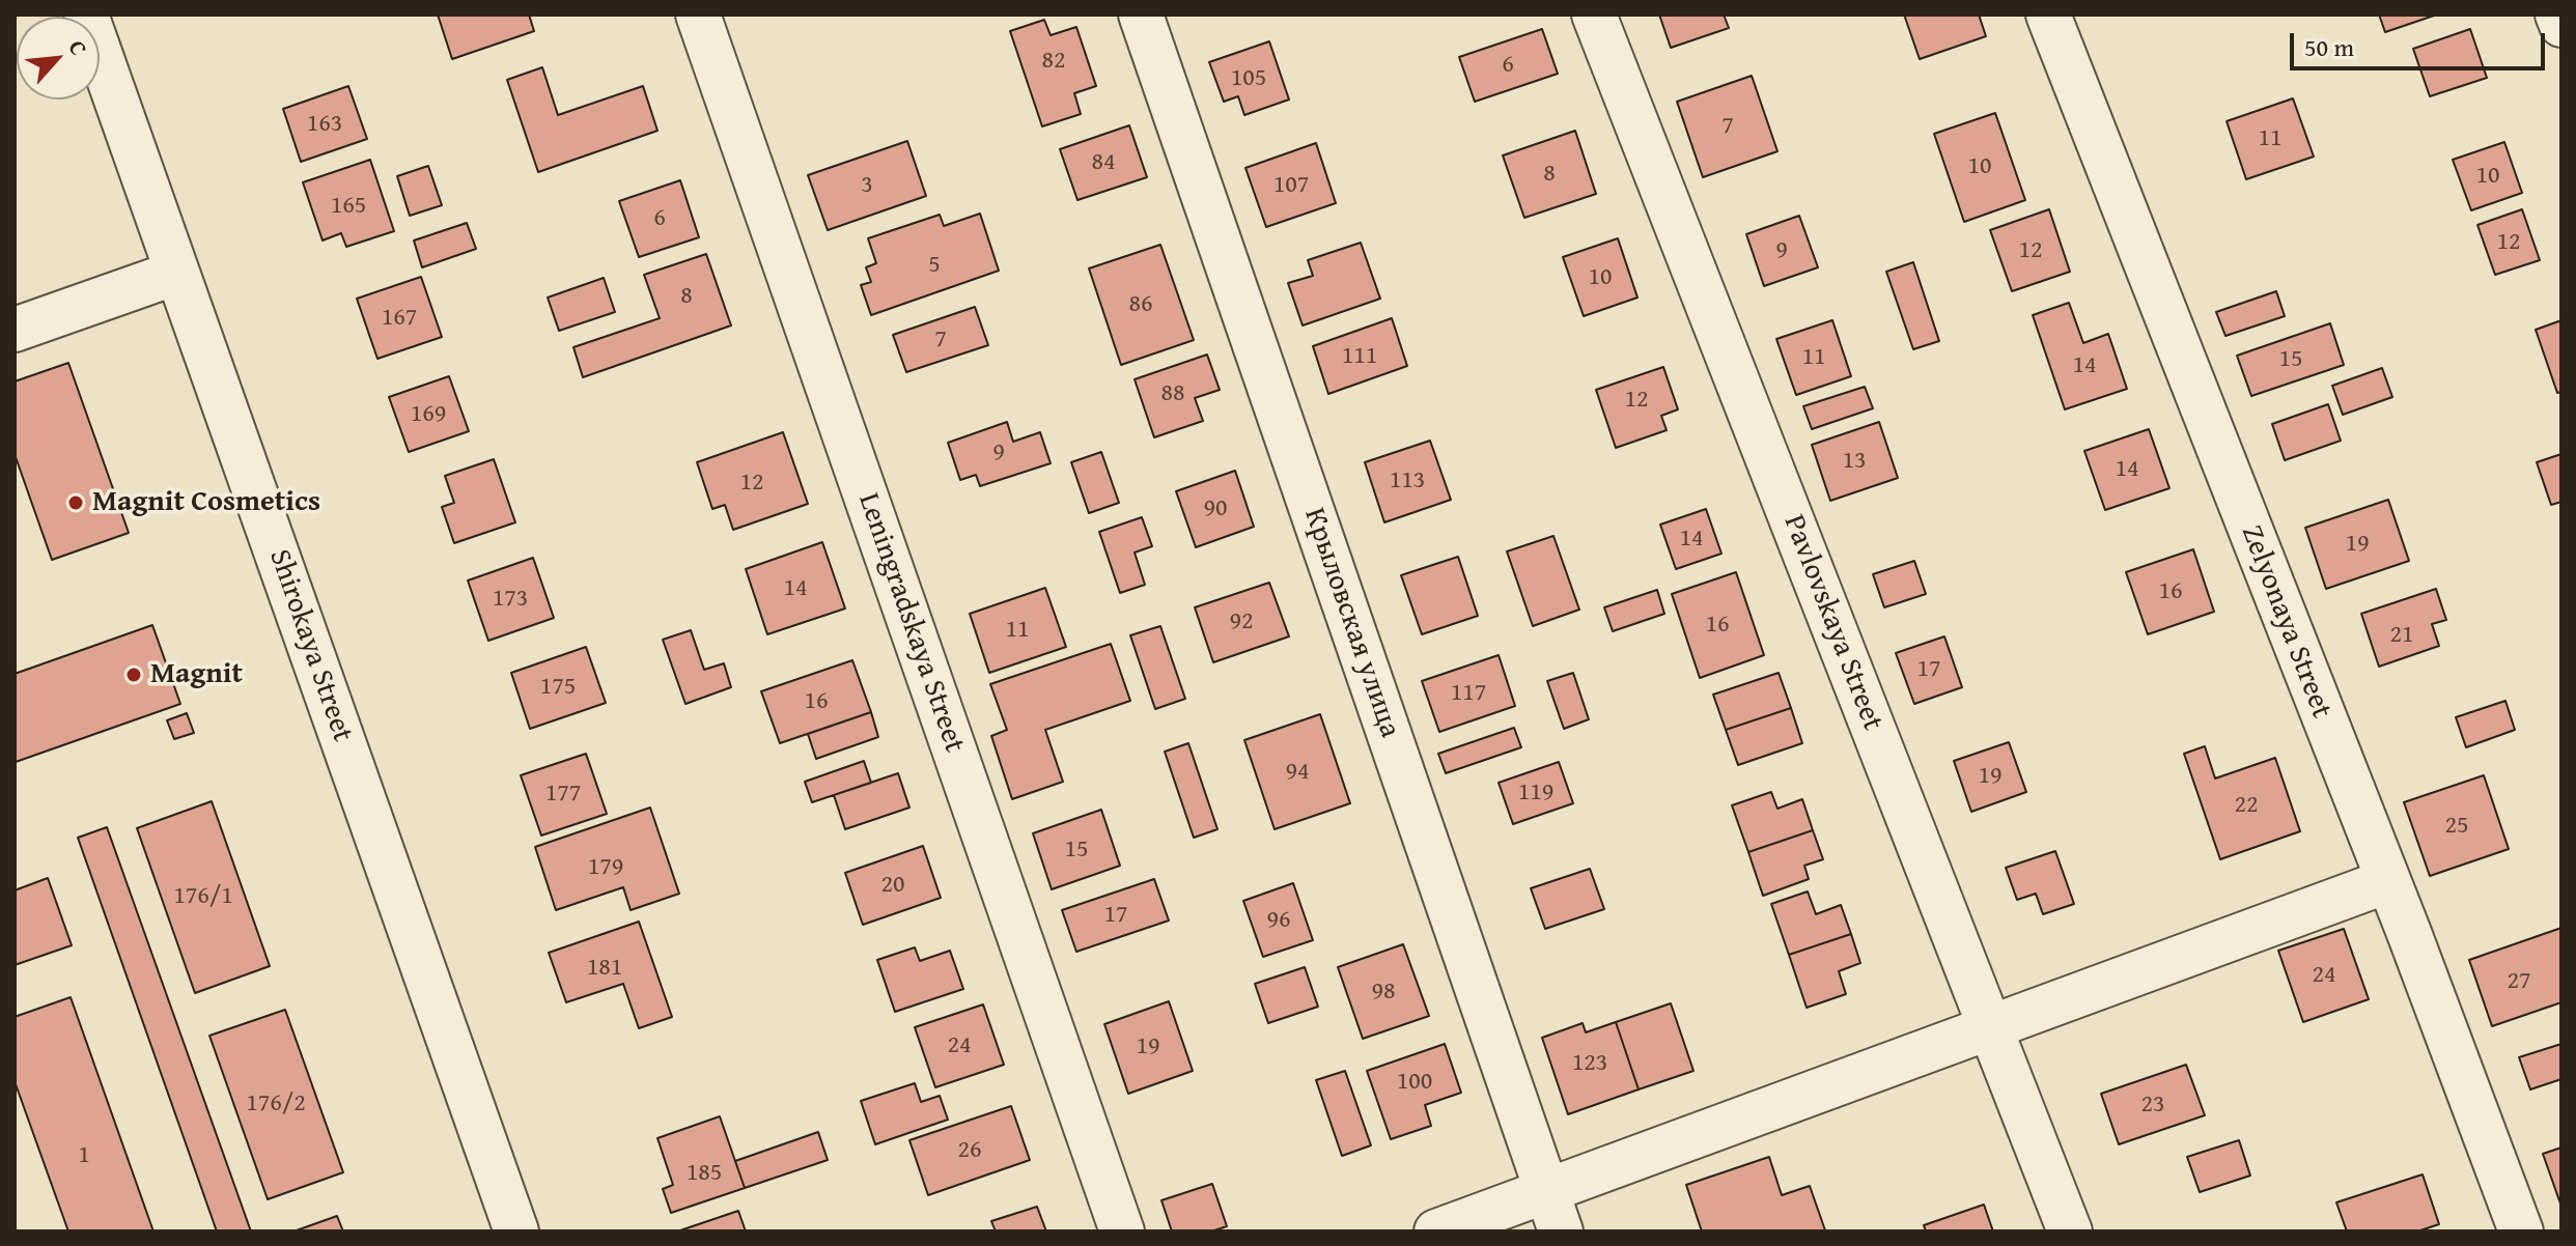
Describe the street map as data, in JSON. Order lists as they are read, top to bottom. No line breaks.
{"streets":{"street":["Zelyonaya Street","Leningradskaya Street","Крыловская улица","Pavlovskaya Street","Shirokaya Street"]},"places":["Magnit Cosmetics","Magnit"],"house_numbers":["82","6","105","163","7","11","84","10","8","10","3","107","165","6","12","9","12","5","10","8","86","167","7","111","11","15","14","88","12","169","9","13","14","113","12","90","14","19","14","16","173","92","16","11","21","17","175","117","16","94","19","119","177","22","25","15","179","20","176/1","17","96","181","24","27","98","24","19","123","100","176/2","23","26","1","185"],"scale_bar":"50 m","north":"top right"}
